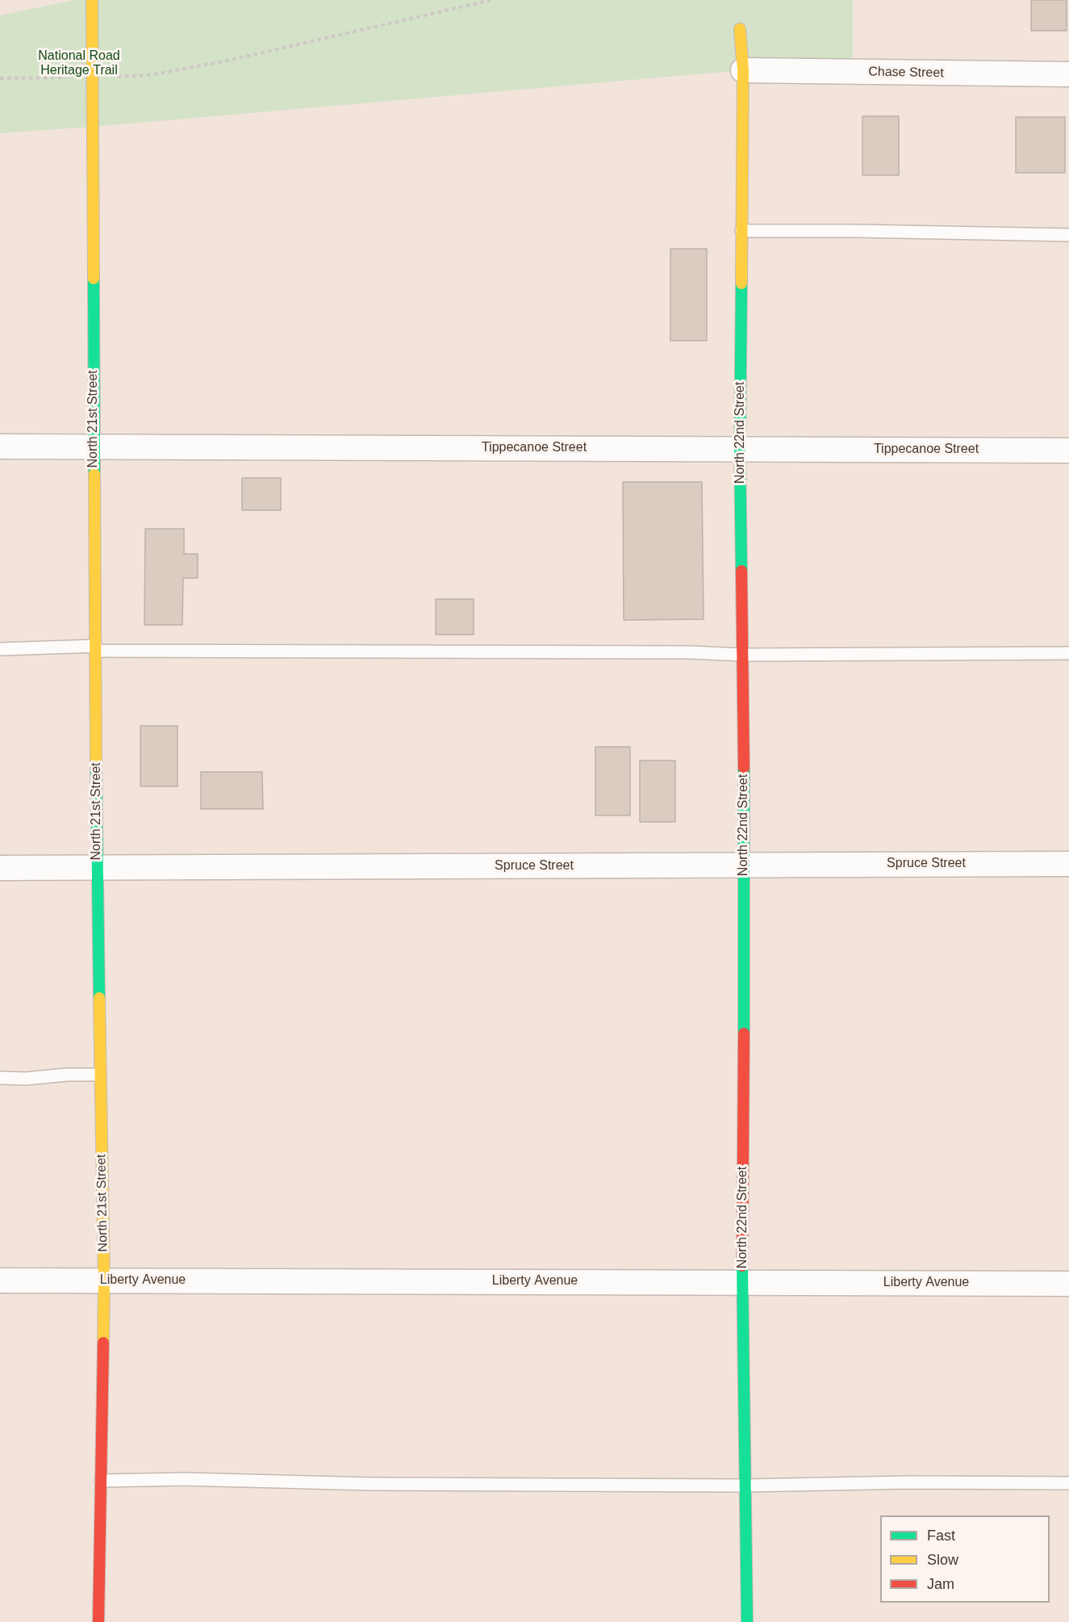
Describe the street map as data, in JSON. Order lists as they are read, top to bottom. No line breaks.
{"streets":{"street":["Chase Street","North 21st Street","North 22nd Street","Tippecanoe Street","Spruce Street","Liberty Avenue"]},"crossings":[["Chase Street","North 22nd Street"],["North 21st Street","Tippecanoe Street"],["North 21st Street","Spruce Street"],["North 21st Street","Liberty Avenue"],["North 22nd Street","Tippecanoe Street"],["North 22nd Street","Spruce Street"],["North 22nd Street","Liberty Avenue"]],"parks":["National Road Heritage Trail"],"legend":["Fast","Slow","Jam"]}
